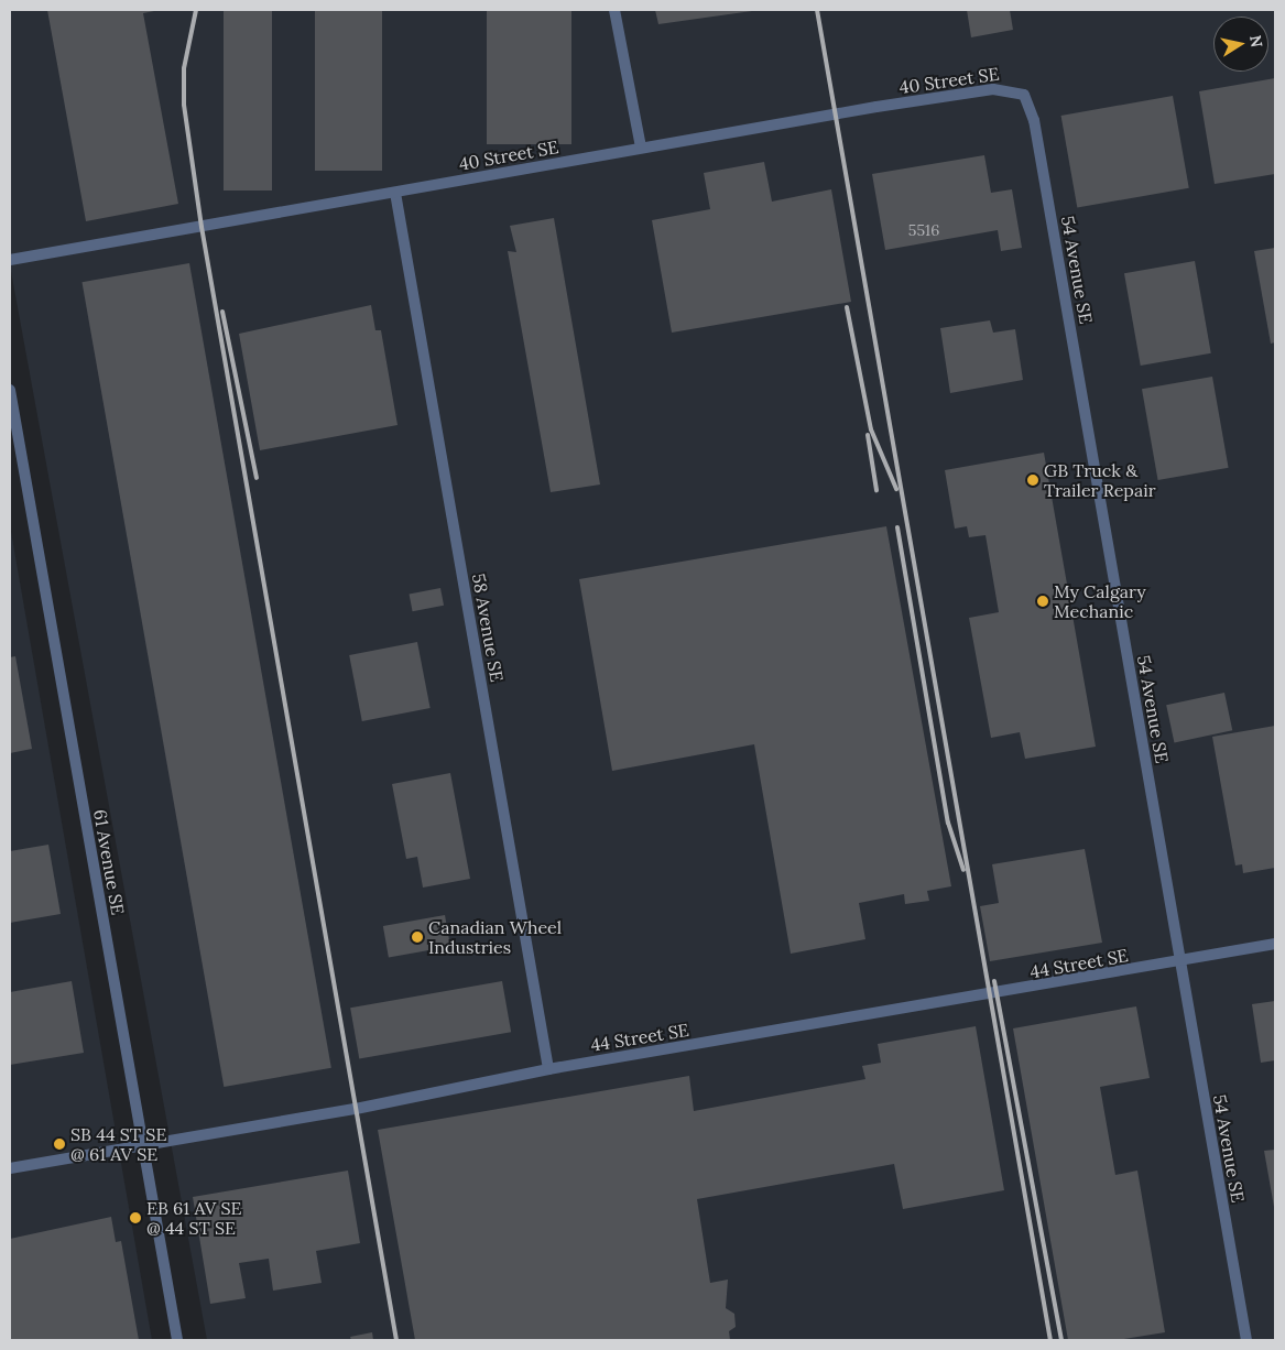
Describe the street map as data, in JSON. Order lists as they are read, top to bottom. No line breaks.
{"streets":{"street":["40 Street SE","54 Avenue SE","58 Avenue SE","61 Avenue SE","44 Street SE"]},"crossings":[["40 Street SE","54 Avenue SE"],["40 Street SE","58 Avenue SE"],["54 Avenue SE","44 Street SE"],["58 Avenue SE","44 Street SE"],["61 Avenue SE","44 Street SE"]],"places":["GB Truck & Trailer Repair","My Calgary Mechanic","Canadian Wheel Industries","SB 44 ST SE @ 61 AV SE","EB 61 AV SE @ 44 ST SE"],"house_numbers":["5516"],"north":"right"}
